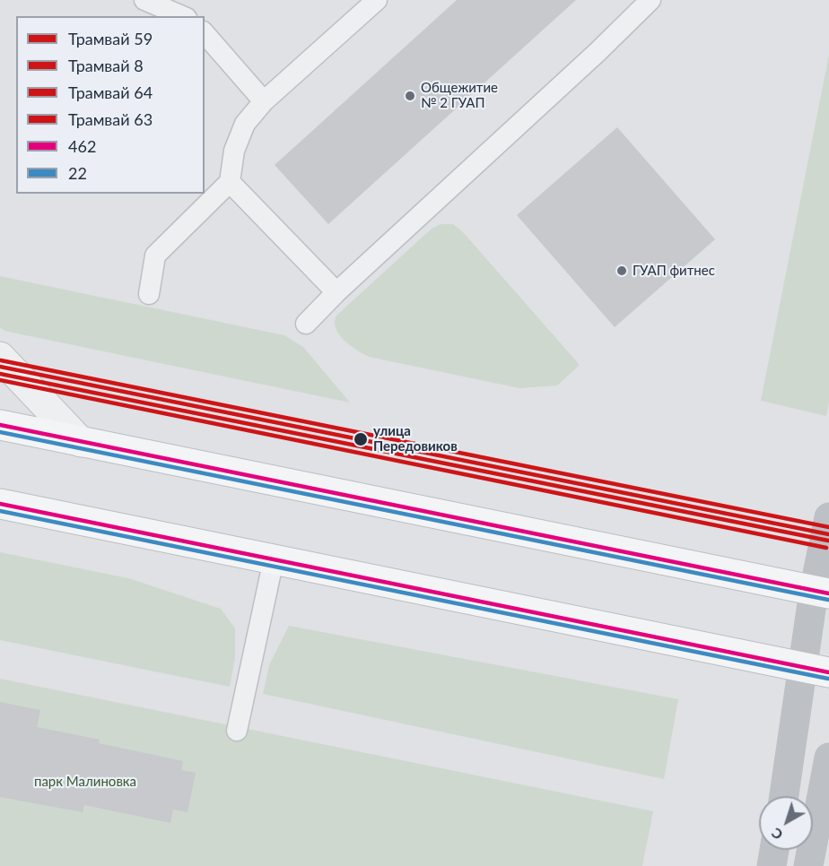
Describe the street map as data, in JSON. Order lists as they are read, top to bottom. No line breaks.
{"parks":["парк Малиновка"],"places":["Общежитие № 2 ГУАП","ГУАП фитнес","улица Передовиков"],"lines":["tram line 64","tram line 59","tram line 8","tram line 63","transit line 462","transit line 22"],"legend":["Трамвай 59","Трамвай 8","Трамвай 64","Трамвай 63","462","22"],"north":"bottom left"}
